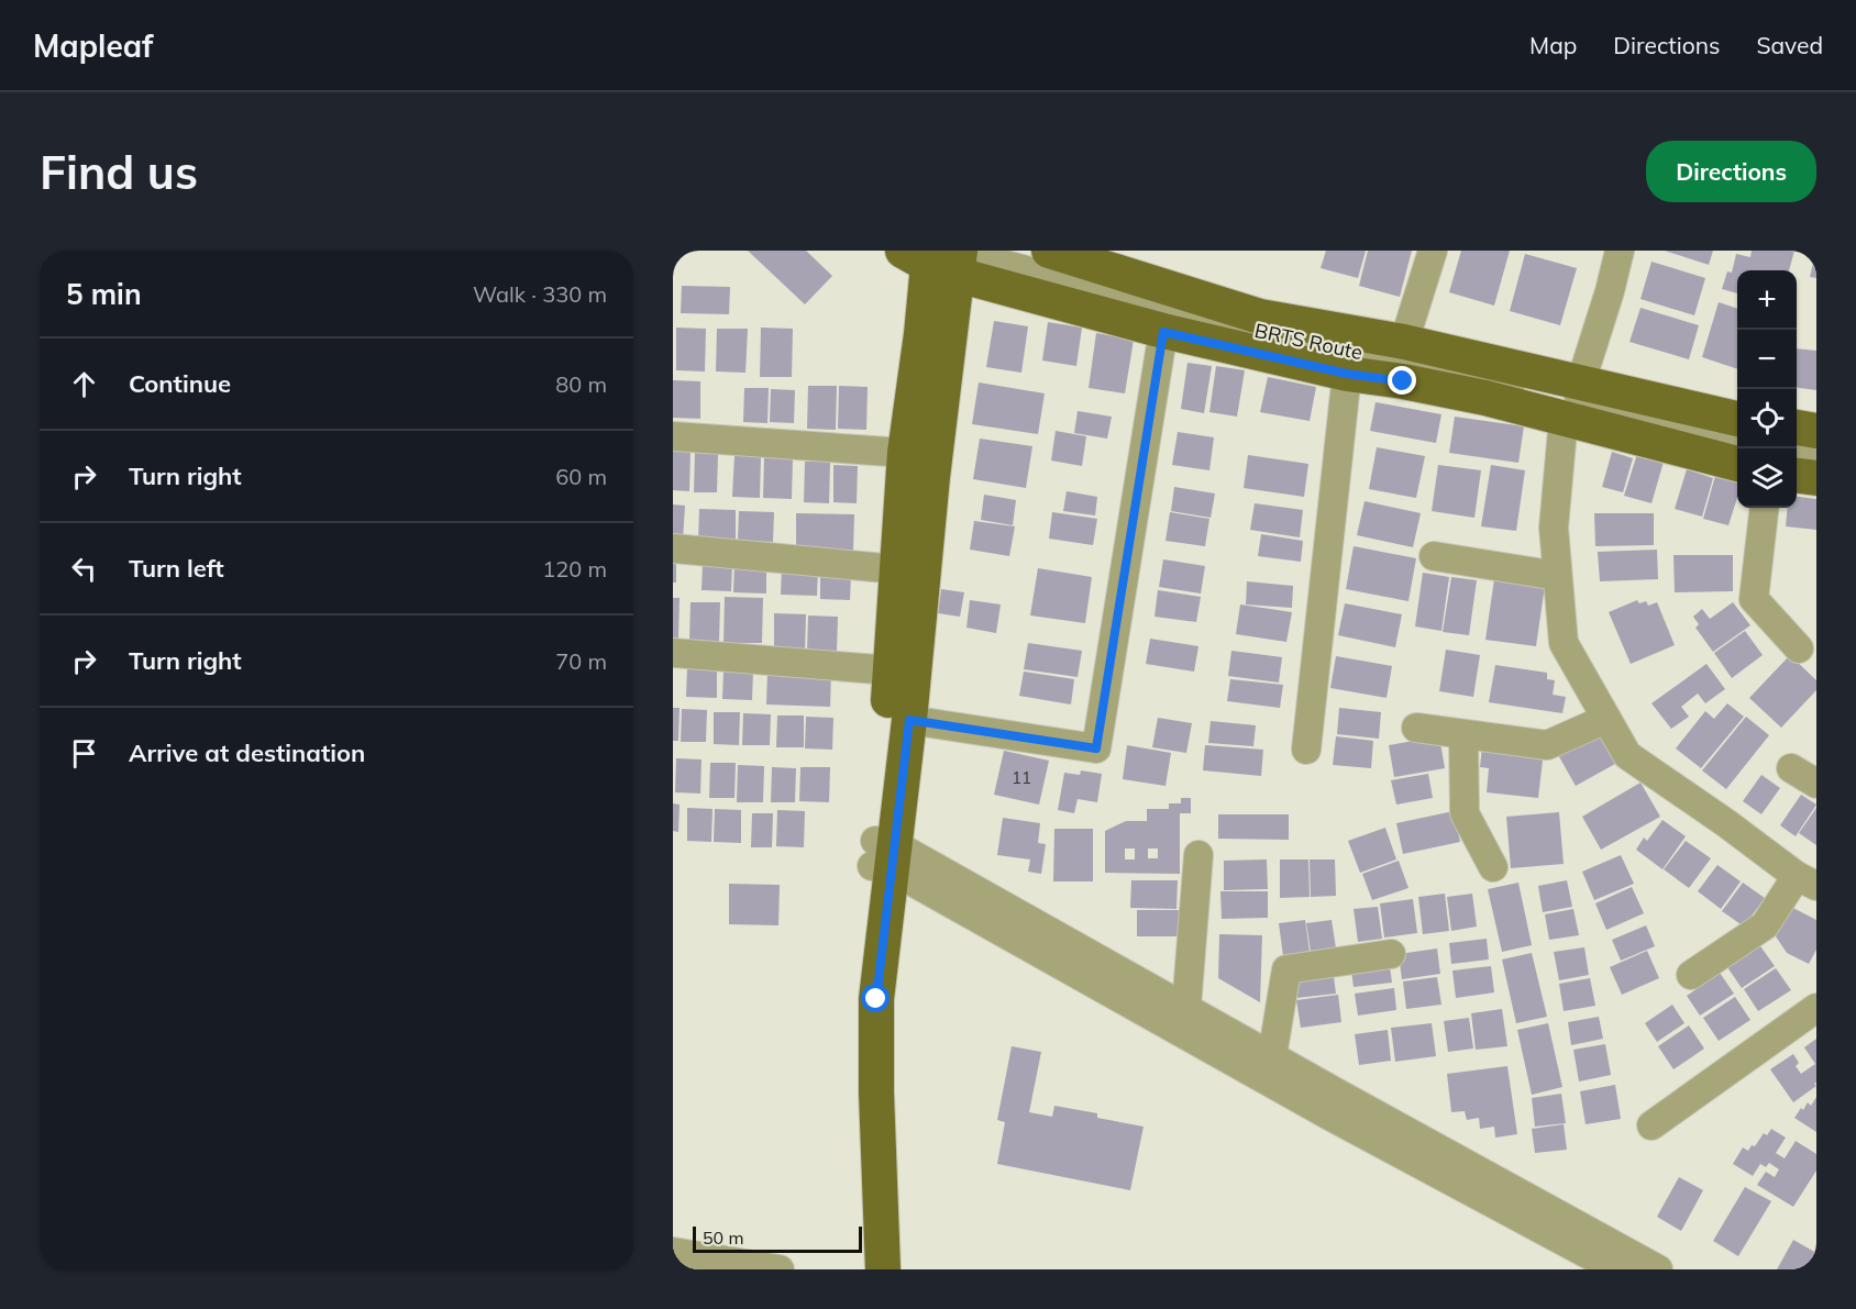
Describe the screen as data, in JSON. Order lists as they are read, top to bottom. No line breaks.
{"streets":{"street":["BRTS Route"]},"house_numbers":["11"],"scale_bar":"50 m","page":{"header":"Mapleaf","nav":["Map","Directions","Saved"],"buttons":"Directions","title":"Find us","heading":["5 min","Walk · 330 m"],"map_buttons":["+","−"],"list":[["Continue","80 m"],["Turn right","60 m"],["Turn left","120 m"],["Turn right","70 m"],"Arrive at destination"],"scale":"50 m"}}
